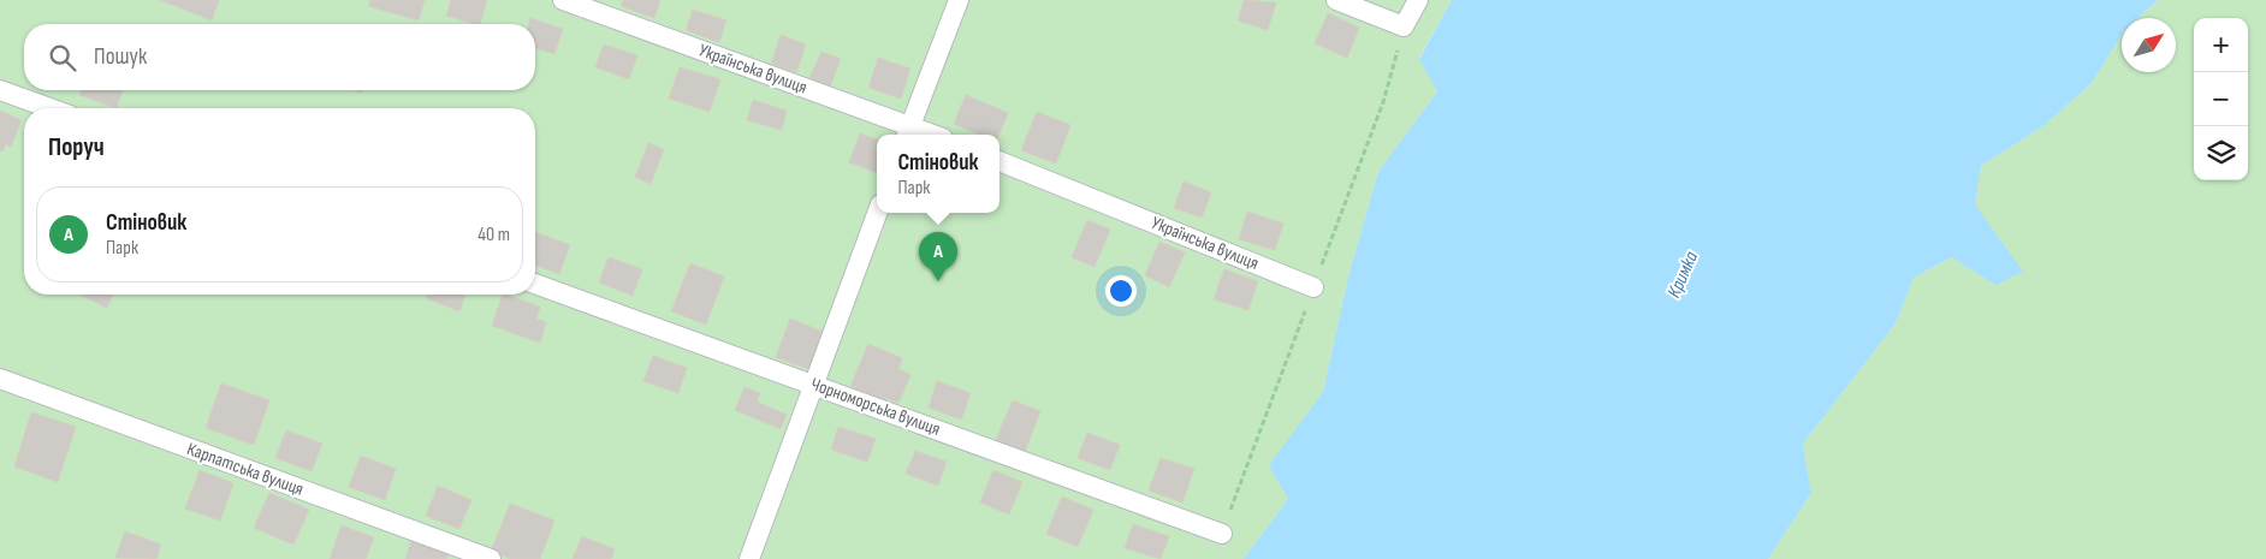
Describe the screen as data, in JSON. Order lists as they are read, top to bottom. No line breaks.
{"streets":{"lane":["Українська вулиця","Чорноморська вулиця","Карпатська вулиця"]},"water":["Кримка"],"north":"top right","page":{"map_buttons":["+","−"],"search":"Пошук","heading":"Поруч","popup":["Стіновик","Парк"],"list":[{"mark":"A","name":"Стіновик","note":"Парк","value":"40 m"}],"pins":"A"}}
